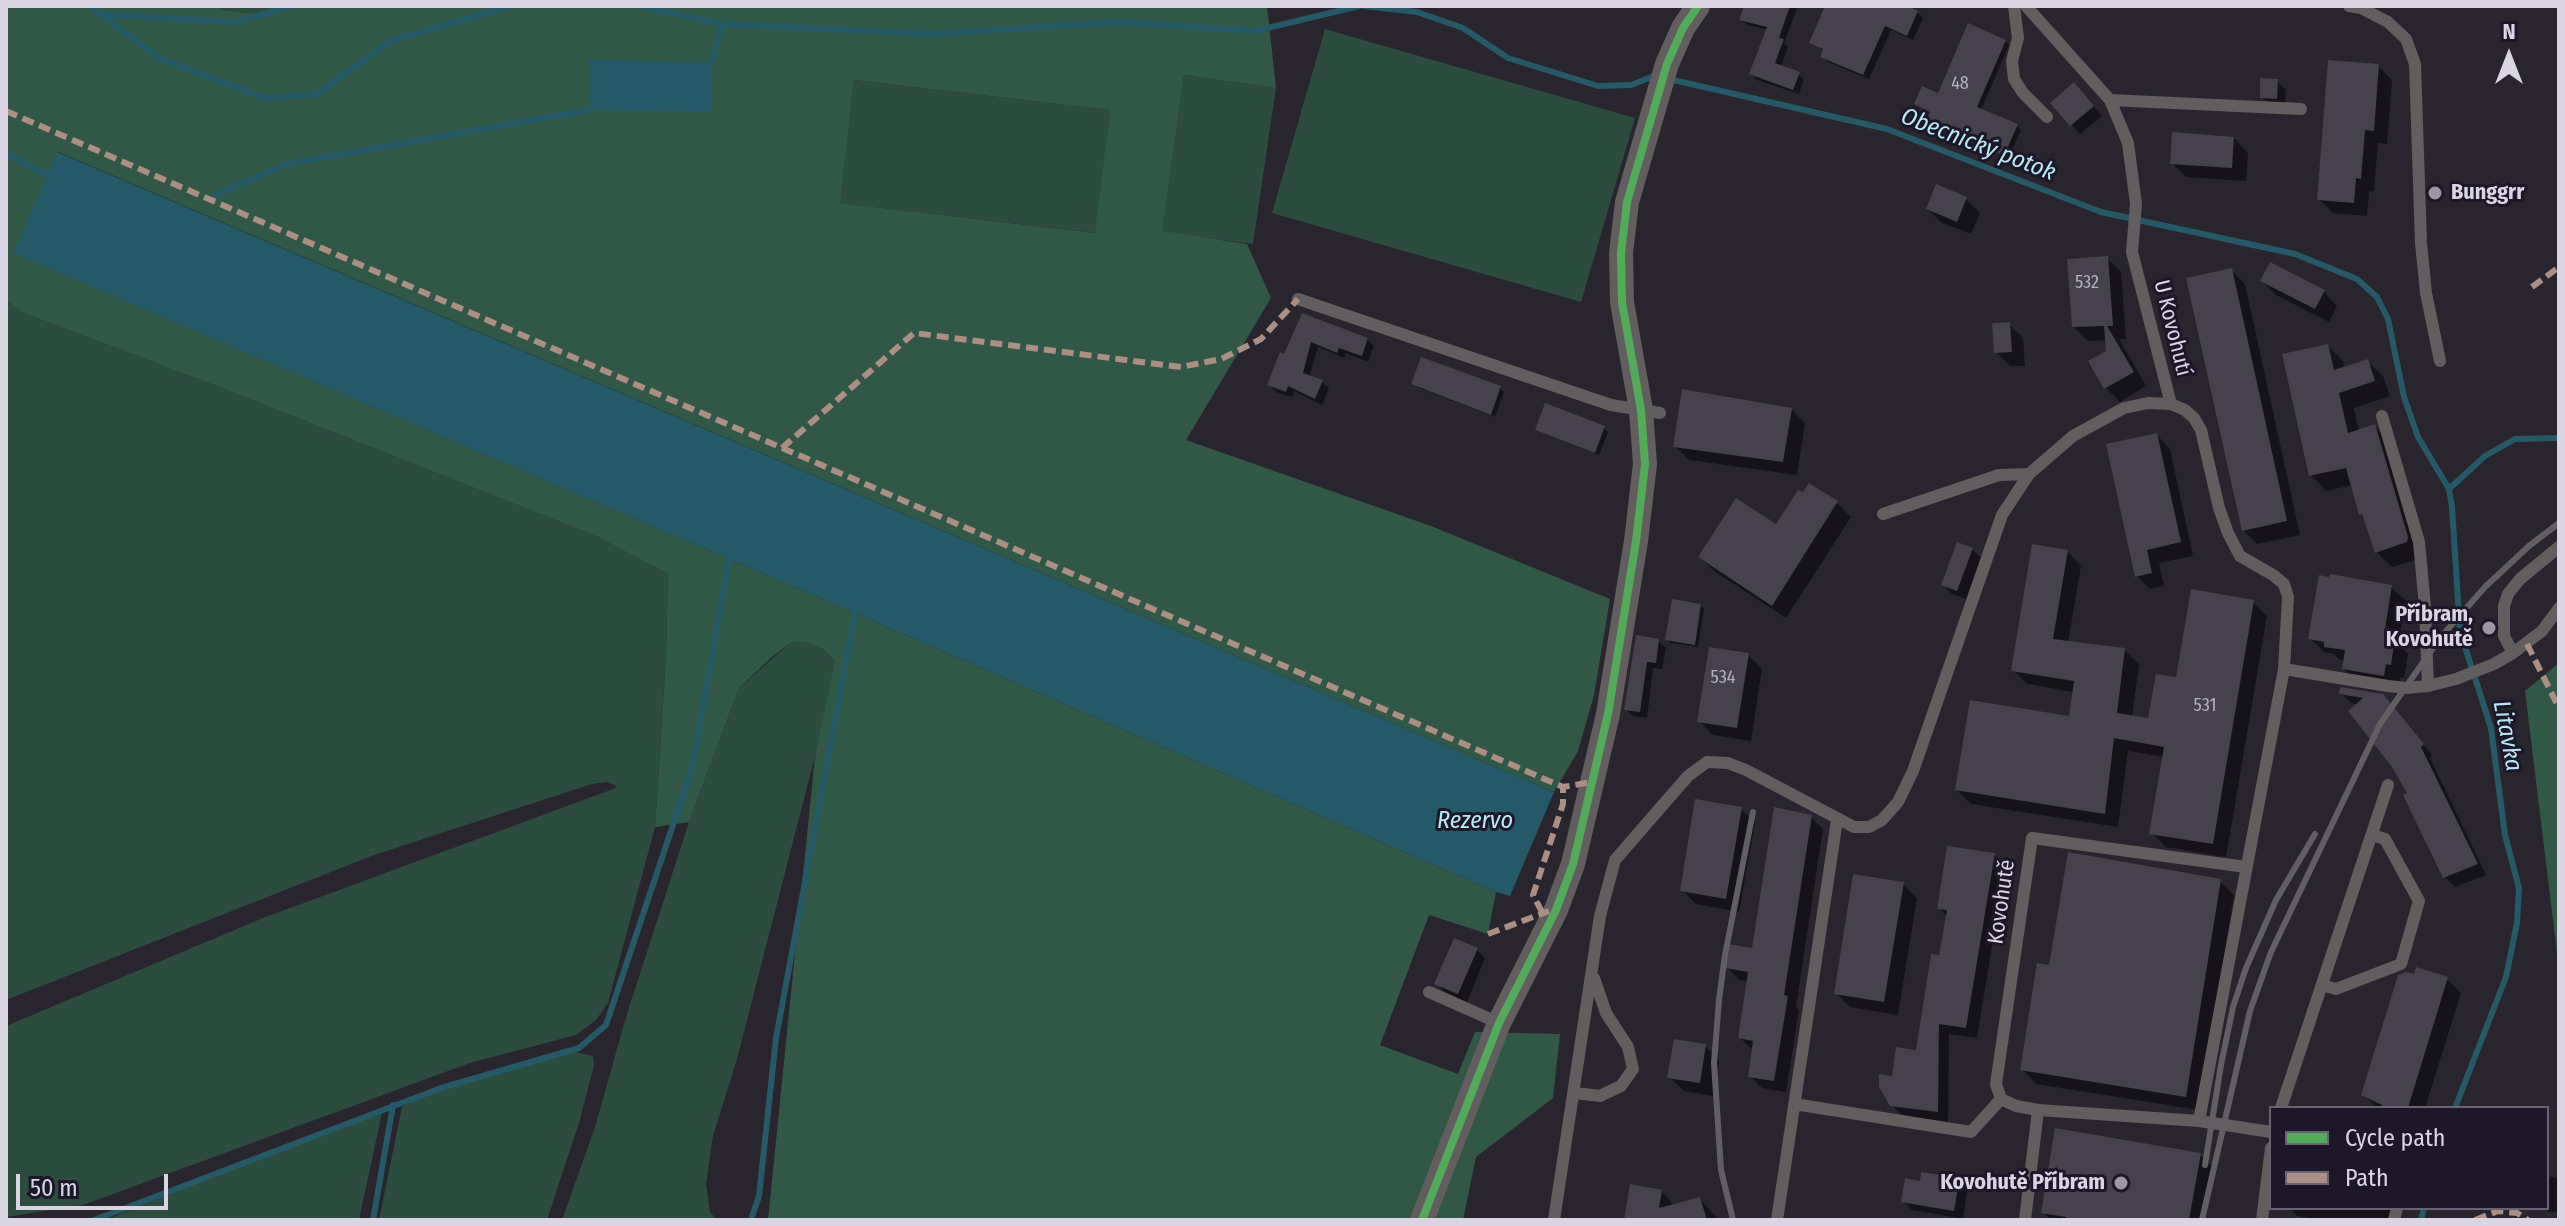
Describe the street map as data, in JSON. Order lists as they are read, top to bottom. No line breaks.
{"streets":{"lane":["U Kovohutí","Kovohutě"]},"water":["Obecnický potok","Litavka","Rezervo"],"places":["Bunggrr","Příbram, Kovohutě","Kovohutě Příbram"],"house_numbers":["48","532","534","531"],"legend":["Cycle path","Path"],"scale_bar":"50 m","north":"top"}
